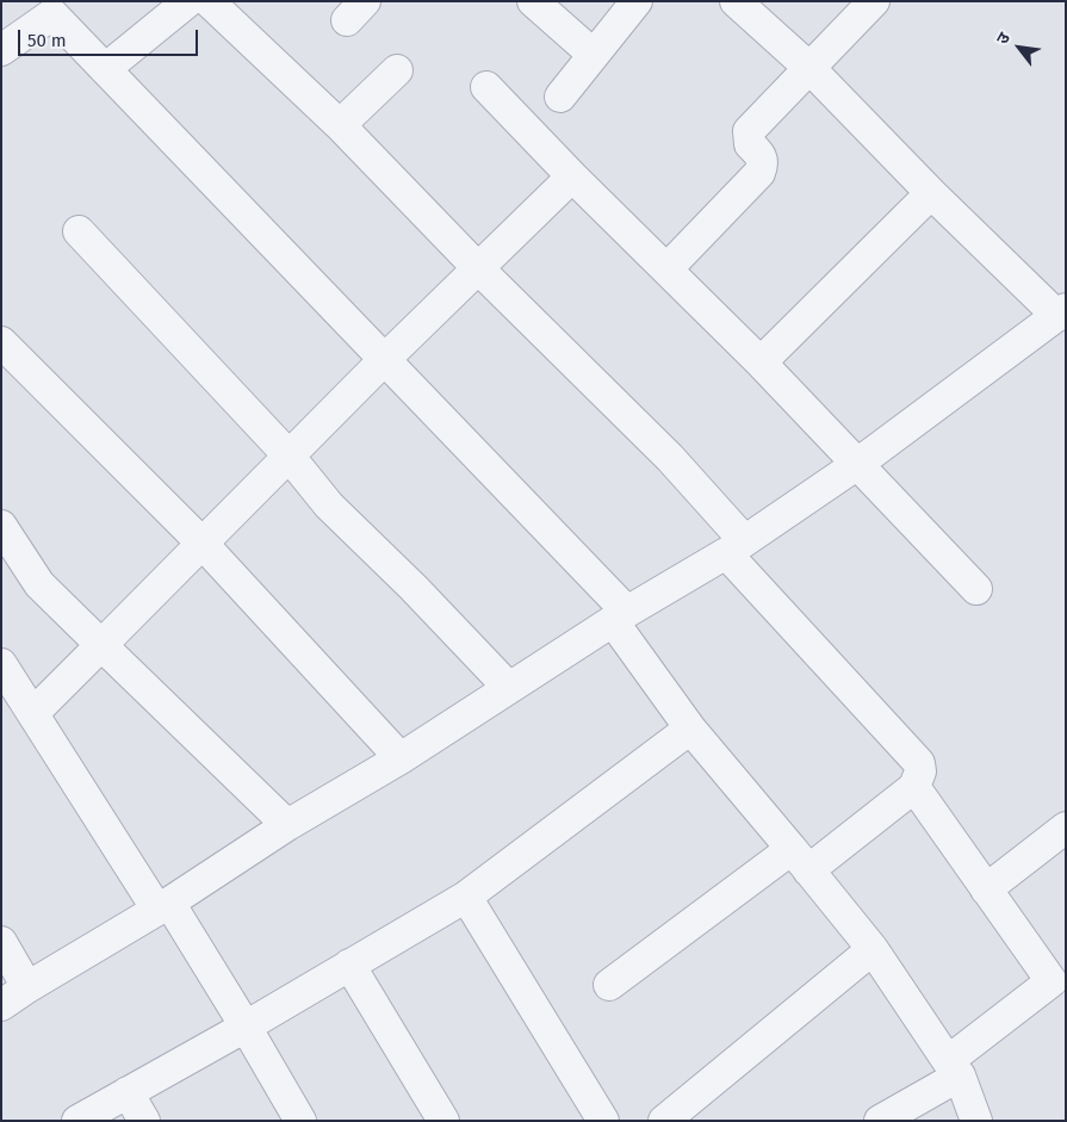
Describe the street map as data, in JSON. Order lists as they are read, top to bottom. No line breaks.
{"scale_bar":"50 m","north":"top left"}
